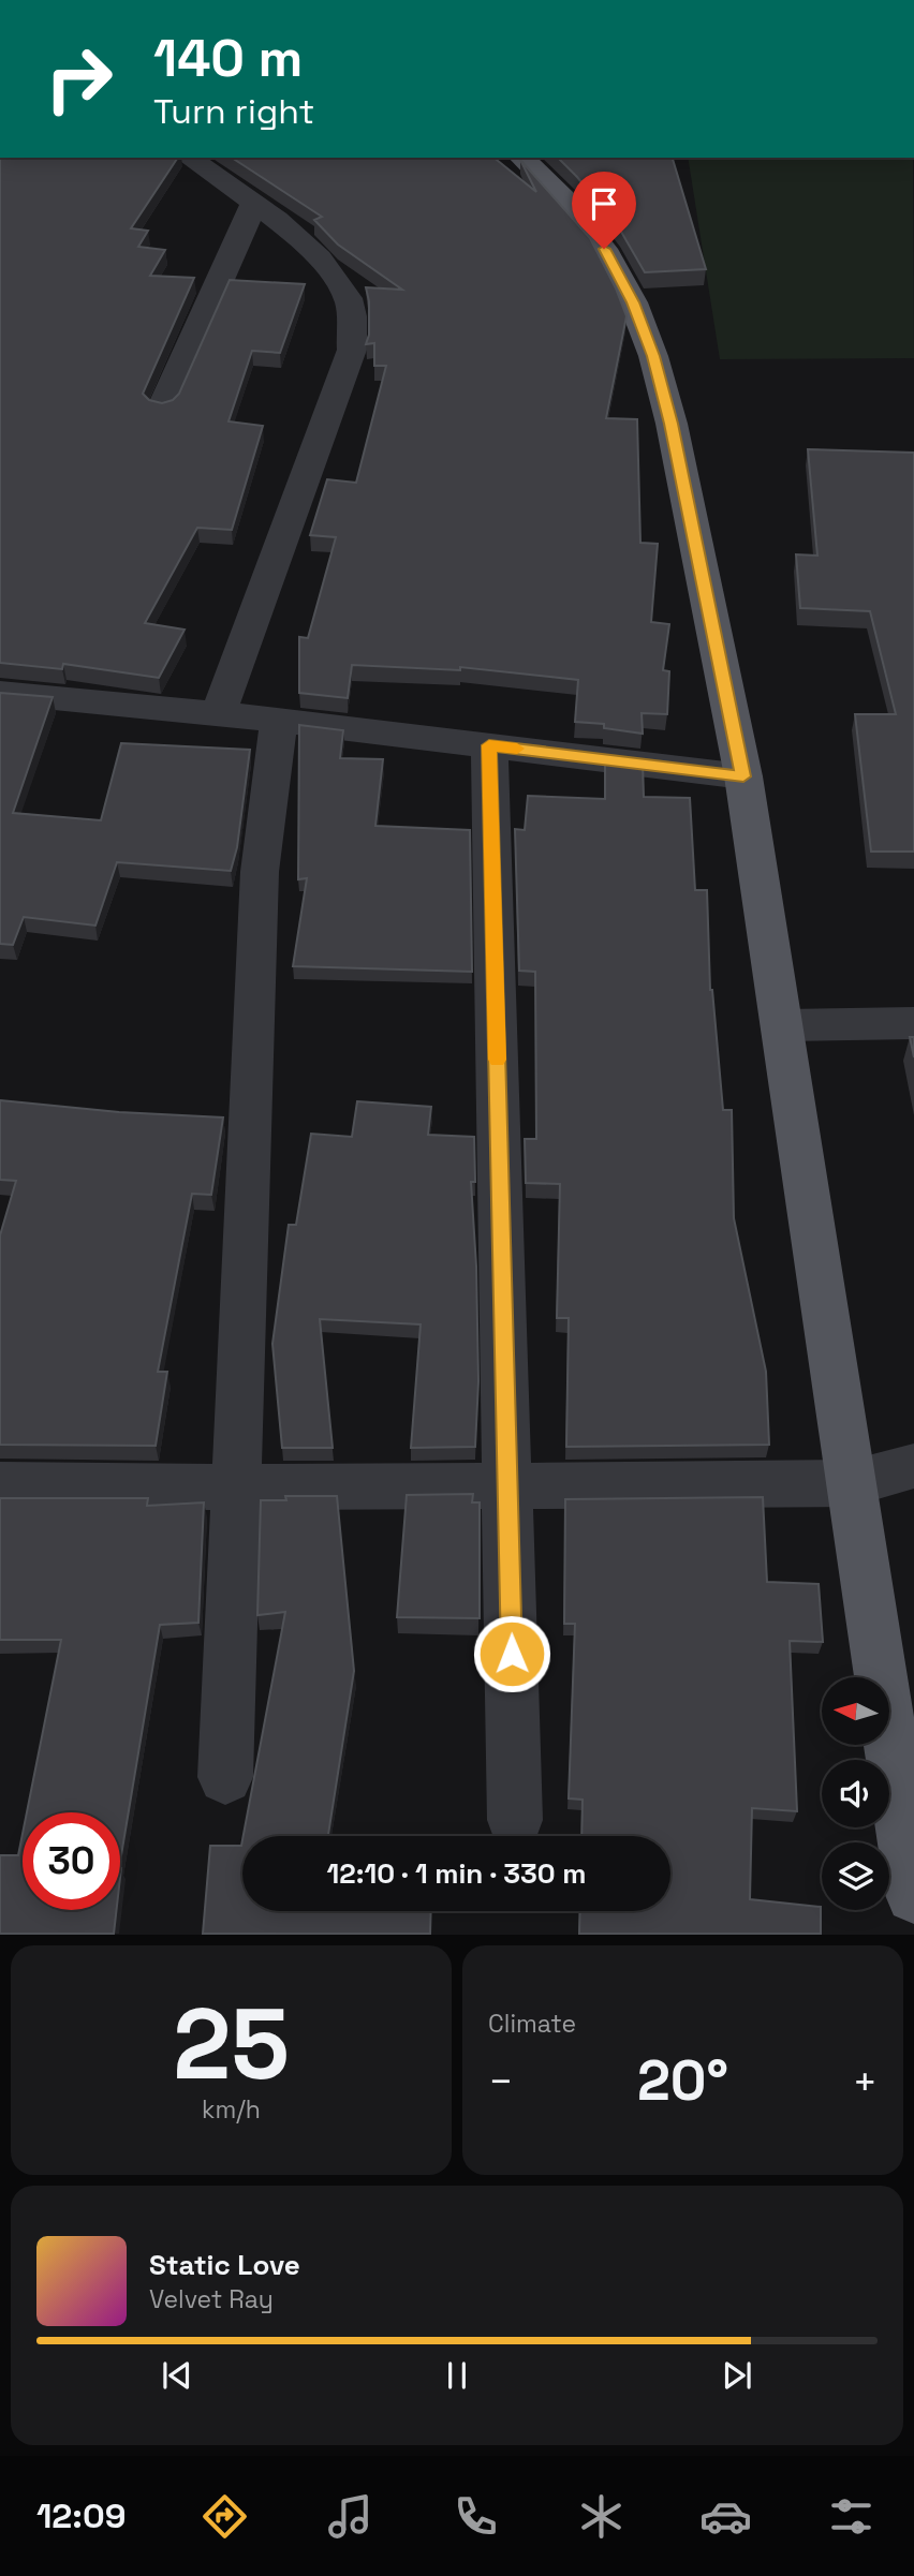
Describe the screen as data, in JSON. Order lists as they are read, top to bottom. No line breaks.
{"north":"left","page":{"turn":["140 m","Turn right"],"limit":"30","trip":"12:10 · 1 min · 330 m","tile":[["25","km/h"],"Climate"],"heat":["−","20°","+"],"song":["Static Love","Velvet Ray"],"tabs":"12:09"}}
